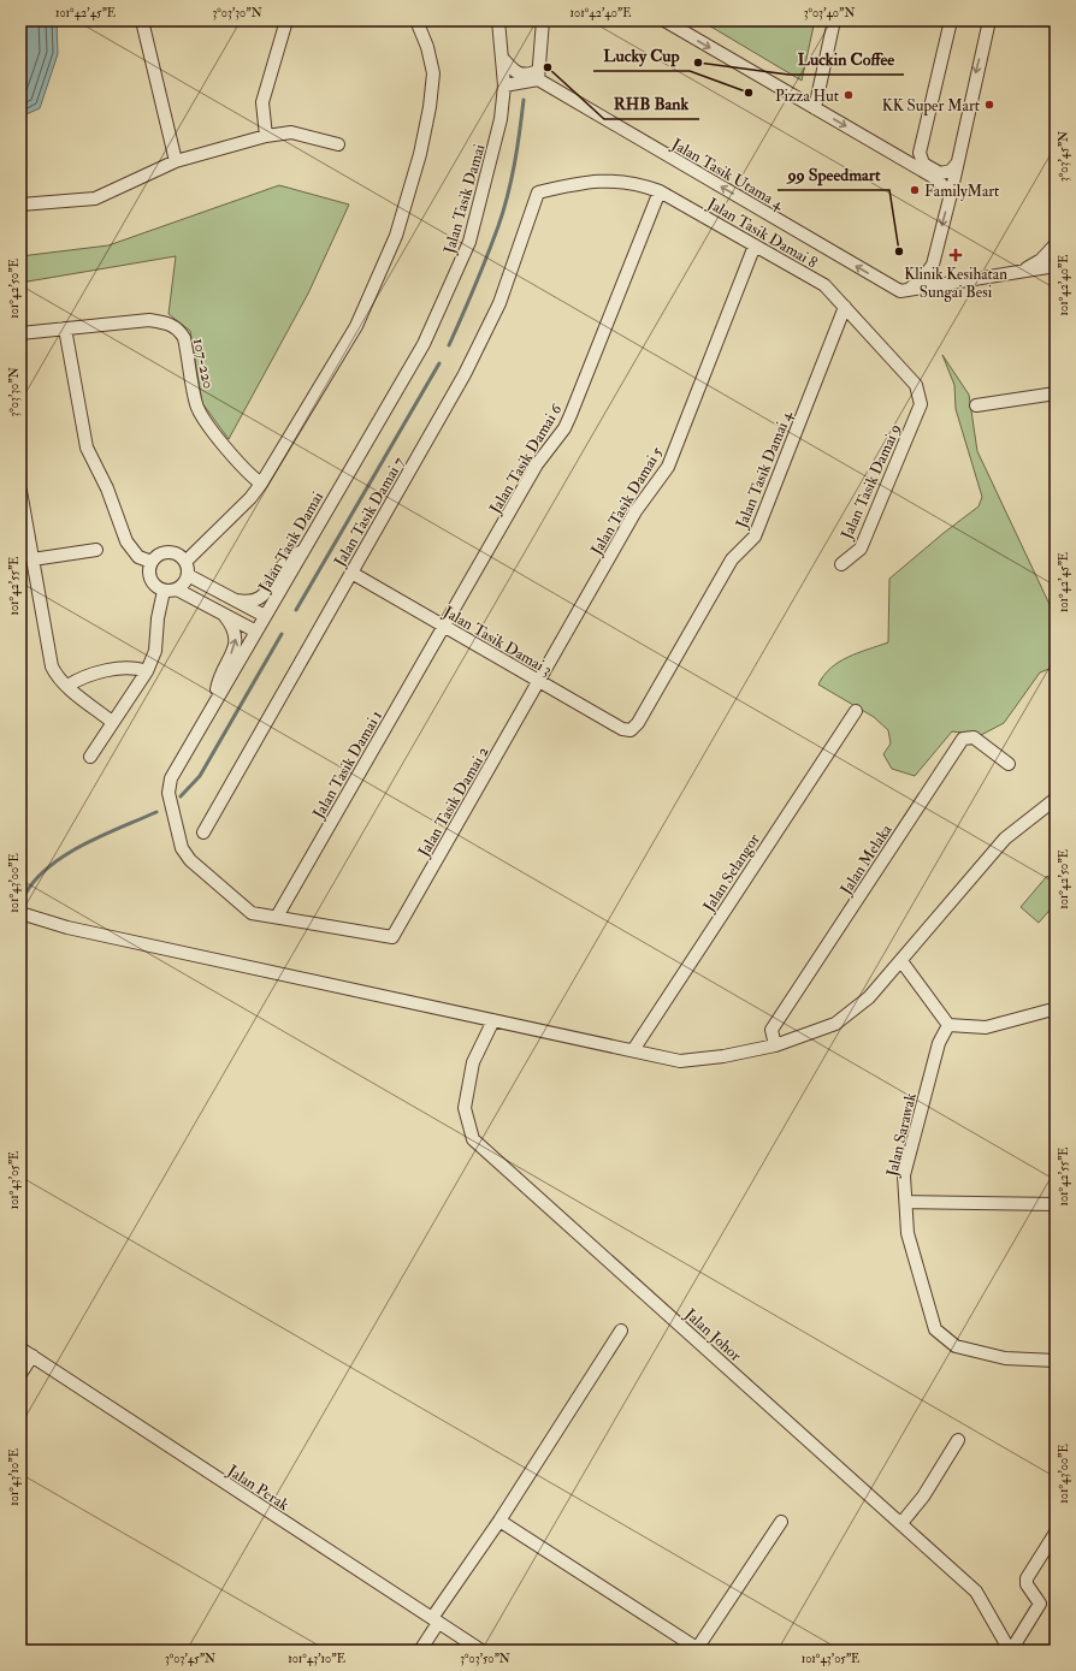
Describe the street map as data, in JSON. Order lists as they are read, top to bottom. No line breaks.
{"streets":{"street":["Jalan Tasik Utama 4","Jalan Tasik Damai","Jalan Tasik Damai 8","107-220","Jalan Tasik Damai 6","Jalan Tasik Damai 4","Jalan Tasik Damai 9","Jalan Tasik Damai 5","Jalan Tasik Damai 7","Jalan Tasik Damai 3","Jalan Tasik Damai 1","Jalan Tasik Damai 2","Jalan Melaka","Jalan Selangor","Jalan Sarawak","Jalan Johor","Jalan Perak"]},"crossings":[["Jalan Tasik Damai","Jalan Tasik Damai 1"],["Jalan Tasik Damai","Jalan Tasik Damai 2"],["Jalan Tasik Damai 8","Jalan Tasik Damai 6"],["Jalan Tasik Damai 8","Jalan Tasik Damai 4"],["Jalan Tasik Damai 8","Jalan Tasik Damai 9"],["Jalan Tasik Damai 8","Jalan Tasik Damai 5"],["Jalan Tasik Damai 8","Jalan Tasik Damai 7"],["Jalan Tasik Damai 6","Jalan Tasik Damai 3"],["Jalan Tasik Damai 6","Jalan Tasik Damai 1"],["Jalan Tasik Damai 4","Jalan Tasik Damai 3"],["Jalan Tasik Damai 5","Jalan Tasik Damai 3"],["Jalan Tasik Damai 5","Jalan Tasik Damai 2"],["Jalan Tasik Damai 7","Jalan Tasik Damai 3"],["Jalan Tasik Damai 3","Jalan Tasik Damai 1"],["Jalan Tasik Damai 3","Jalan Tasik Damai 2"]],"one_way":["Jalan Tasik Utama 4"],"places":{"other":["Luckin Coffee","RHB Bank","Lucky Cup","Pizza Hut","KK Super Mart","FamilyMart","99 Speedmart"],"health":["Klinik Kesihatan Sungai Besi"]},"coordinates":["101°42'45\"E","3°03'30\"N","101°42'40\"E","3°03'40\"N","3°03'45\"N","101°42'50\"E","101°42'55\"E","101°43'00\"E","101°43'05\"E","101°43'10\"E","3°03'50\"N"]}
